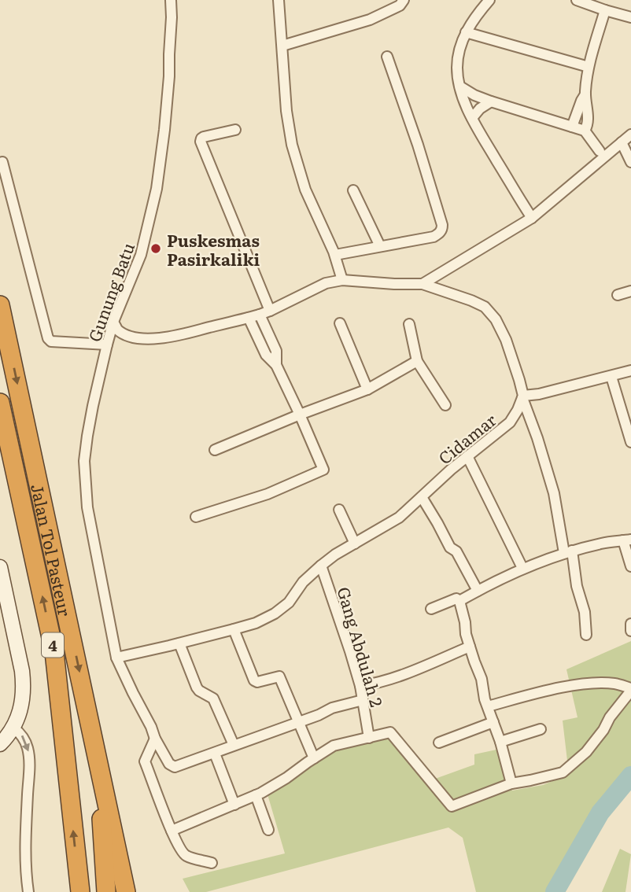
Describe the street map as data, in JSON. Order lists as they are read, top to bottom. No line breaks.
{"streets":{"highway":["Jalan Tol Pasteur","4"],"street":["Gunung Batu","Cidamar","Gang Abdulah 2"]},"crossings":[["Gunung Batu","Cidamar"],["Cidamar","Gang Abdulah 2"]],"places":["Puskesmas Pasirkaliki"]}
